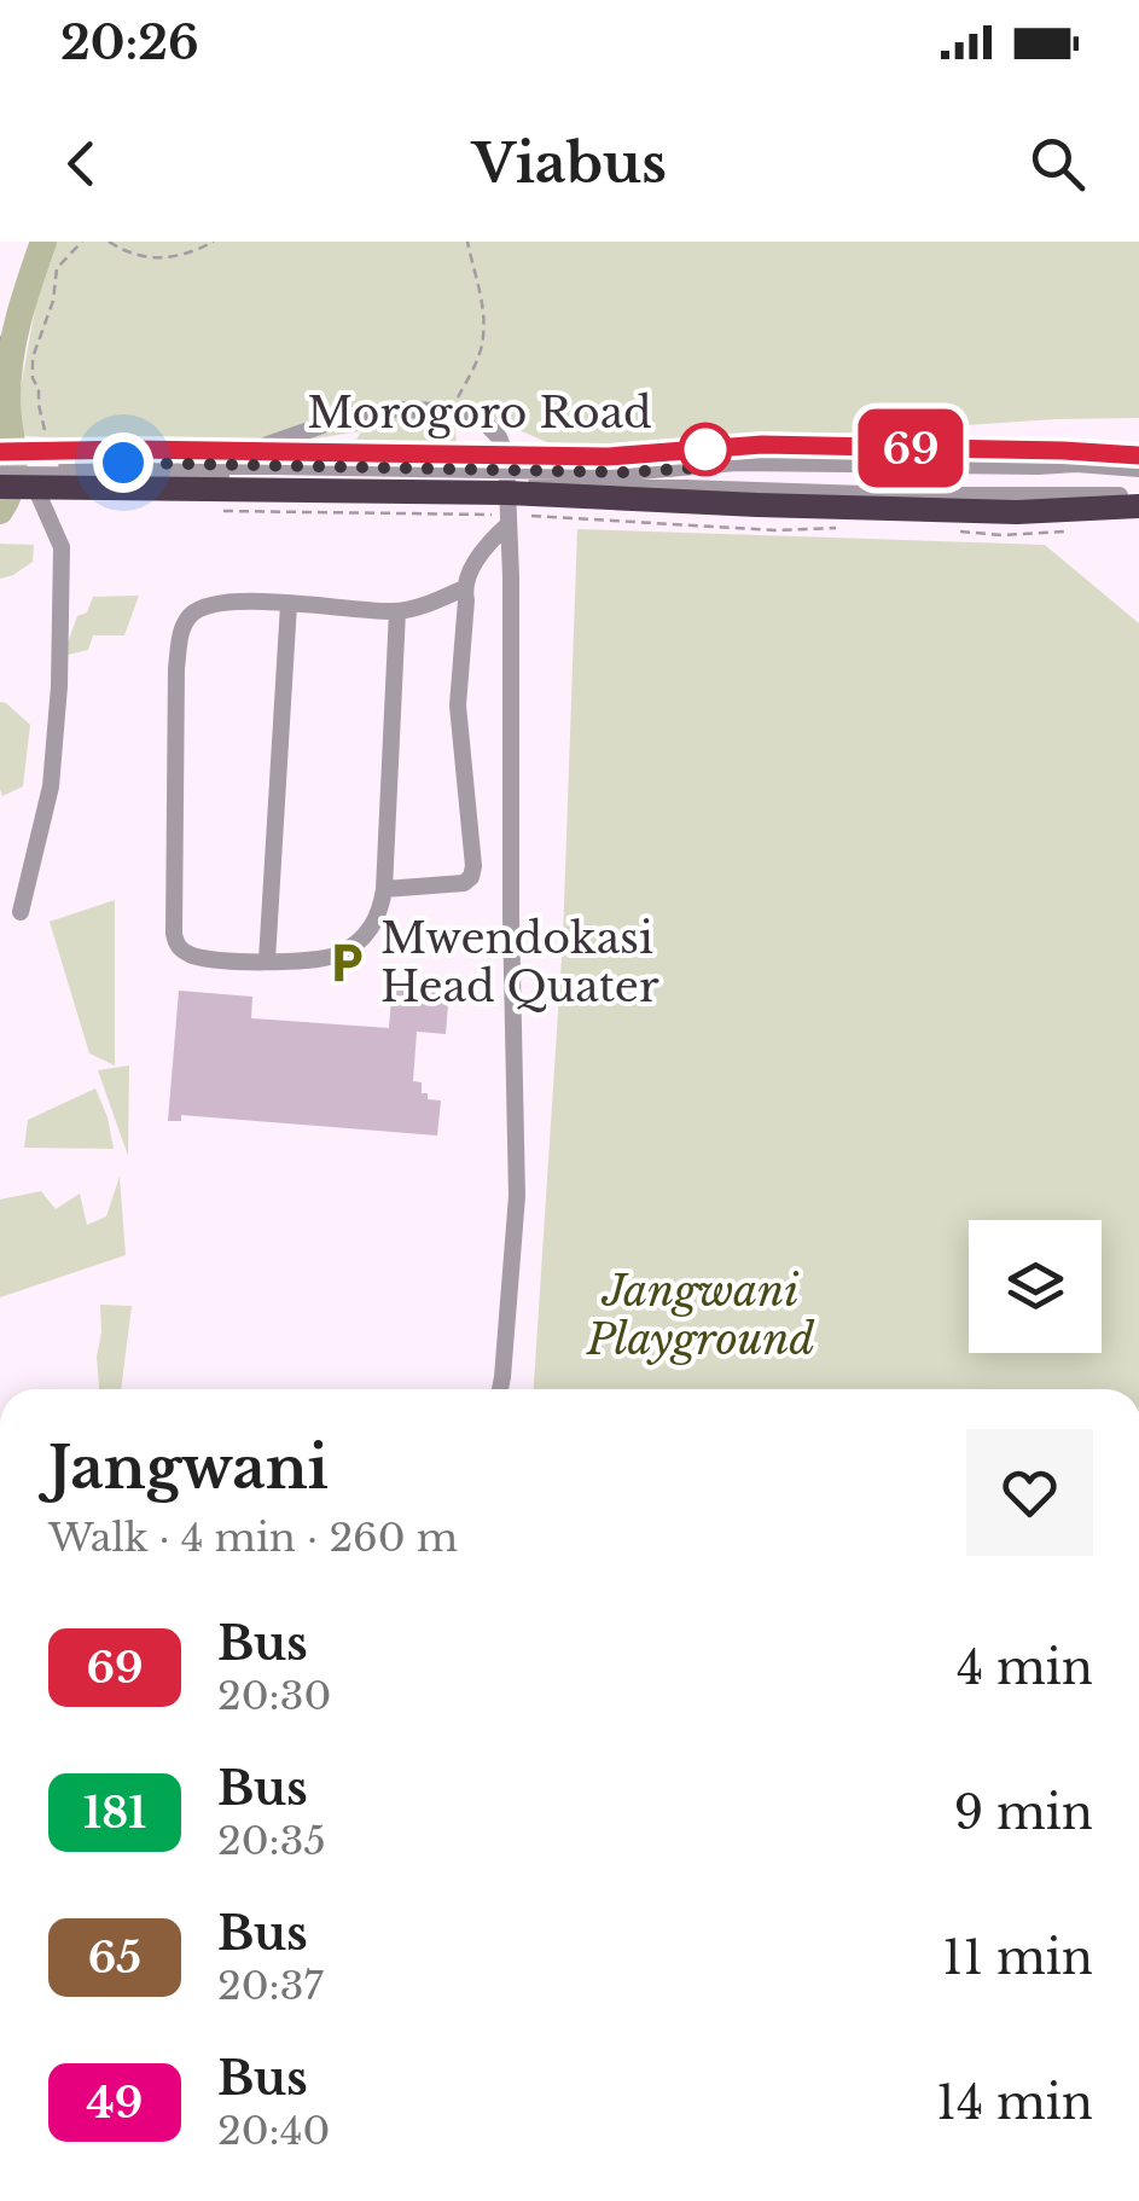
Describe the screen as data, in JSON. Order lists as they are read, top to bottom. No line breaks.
{"streets":{"highway":["Morogoro Road"]},"parks":["Jangwani Playground"],"places":{"parking":["Mwendokasi Head Quater"]},"lines":["bus line 69"],"page":{"status":"20:26","header":"Viabus","on_map":"69","heading":["Jangwani","Walk · 4 min · 260 m"],"list":[{"mark":"69","name":"Bus","note":"20:30","value":"4 min"},{"mark":"181","name":"Bus","note":"20:35","value":"9 min"},{"mark":"65","name":"Bus","note":"20:37","value":"11 min"},{"mark":"49","name":"Bus","note":"20:40","value":"14 min"}]}}
